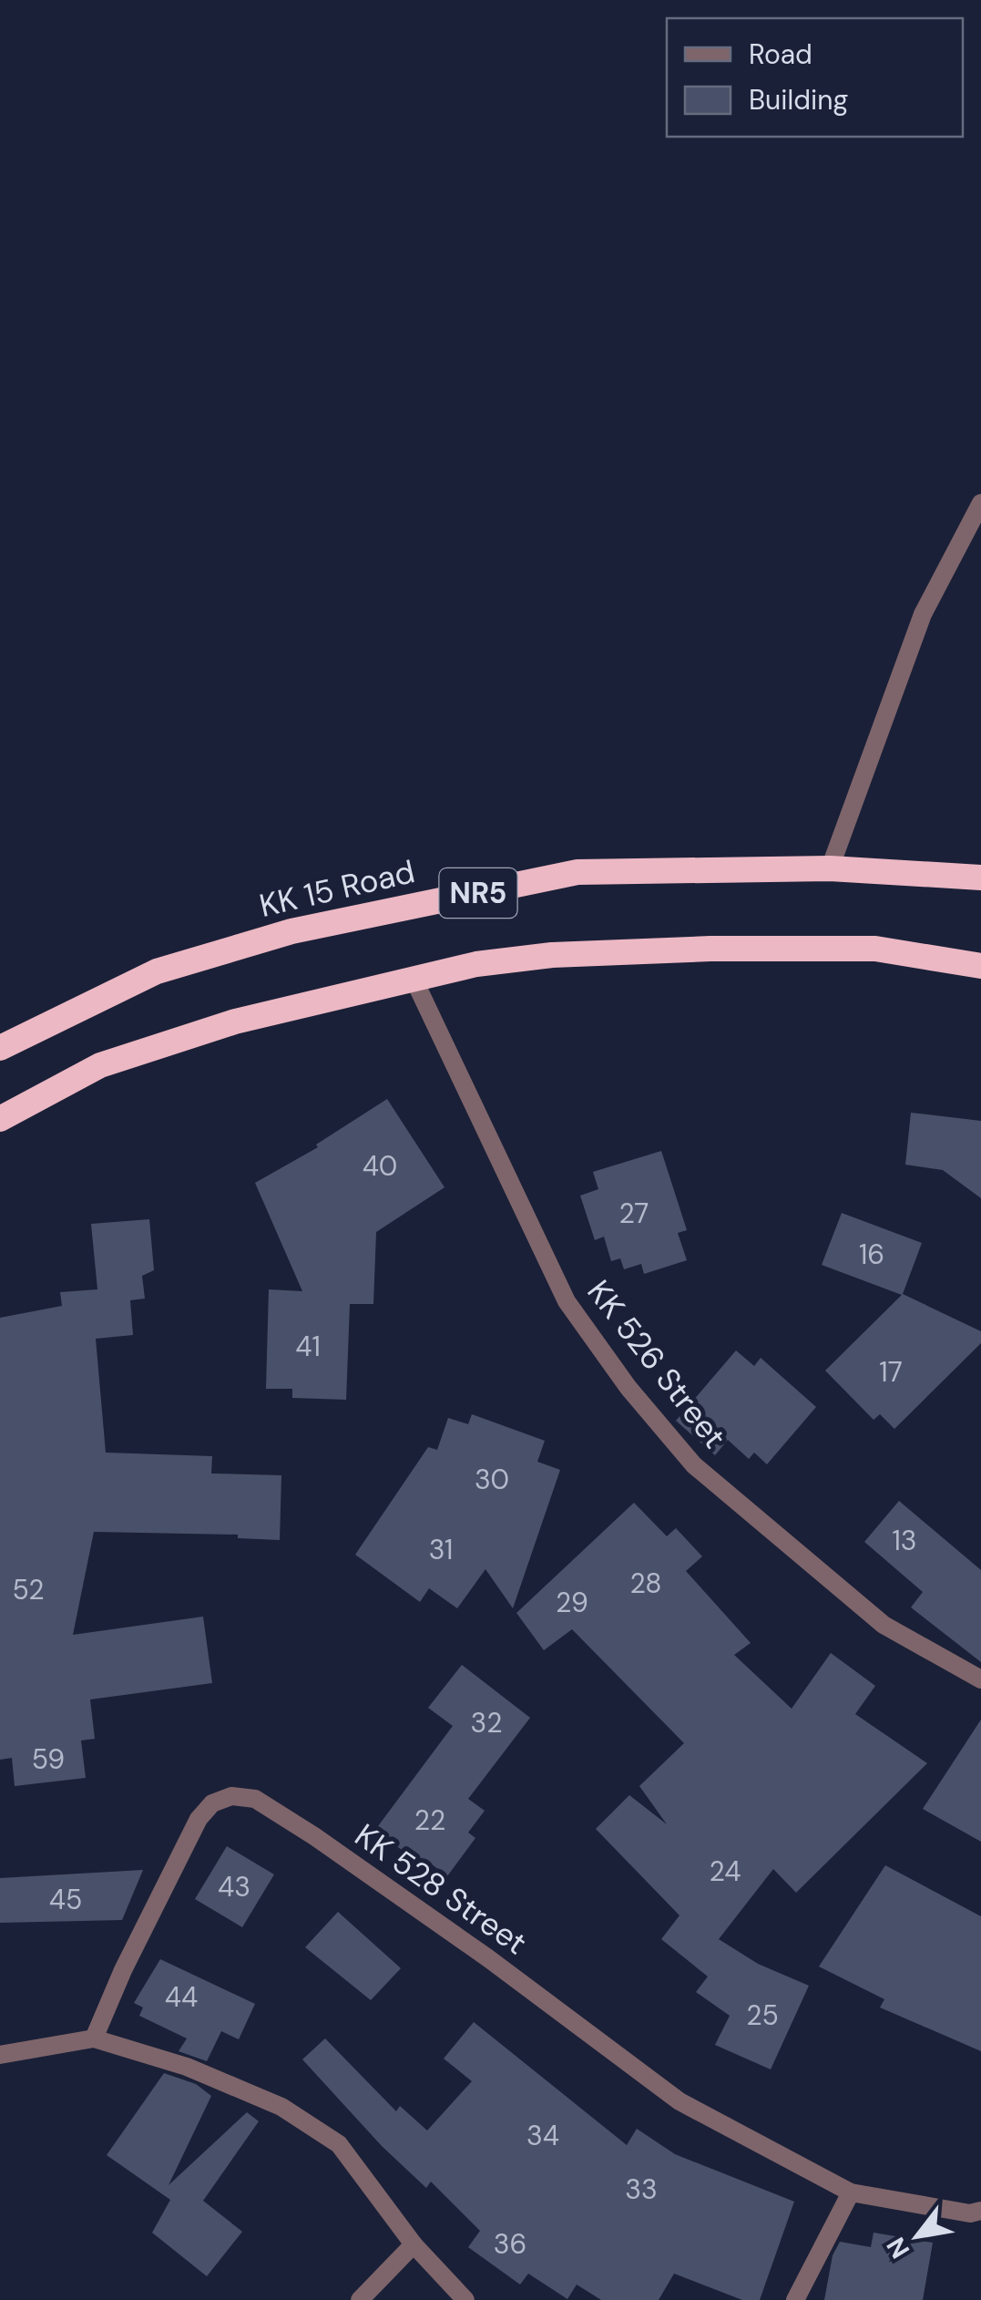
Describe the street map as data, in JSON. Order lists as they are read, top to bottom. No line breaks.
{"streets":{"highway":["KK 15 Road","NR5"],"street":["KK 526 Street","KK 528 Street"]},"crossings":[["NR5","KK 526 Street"]],"house_numbers":["40","27","16","41","17","30","13","31","28","52","29","32","59","22","24","43","45","44","25","34","33","36"],"legend":["Road","Building"],"north":"bottom left"}
